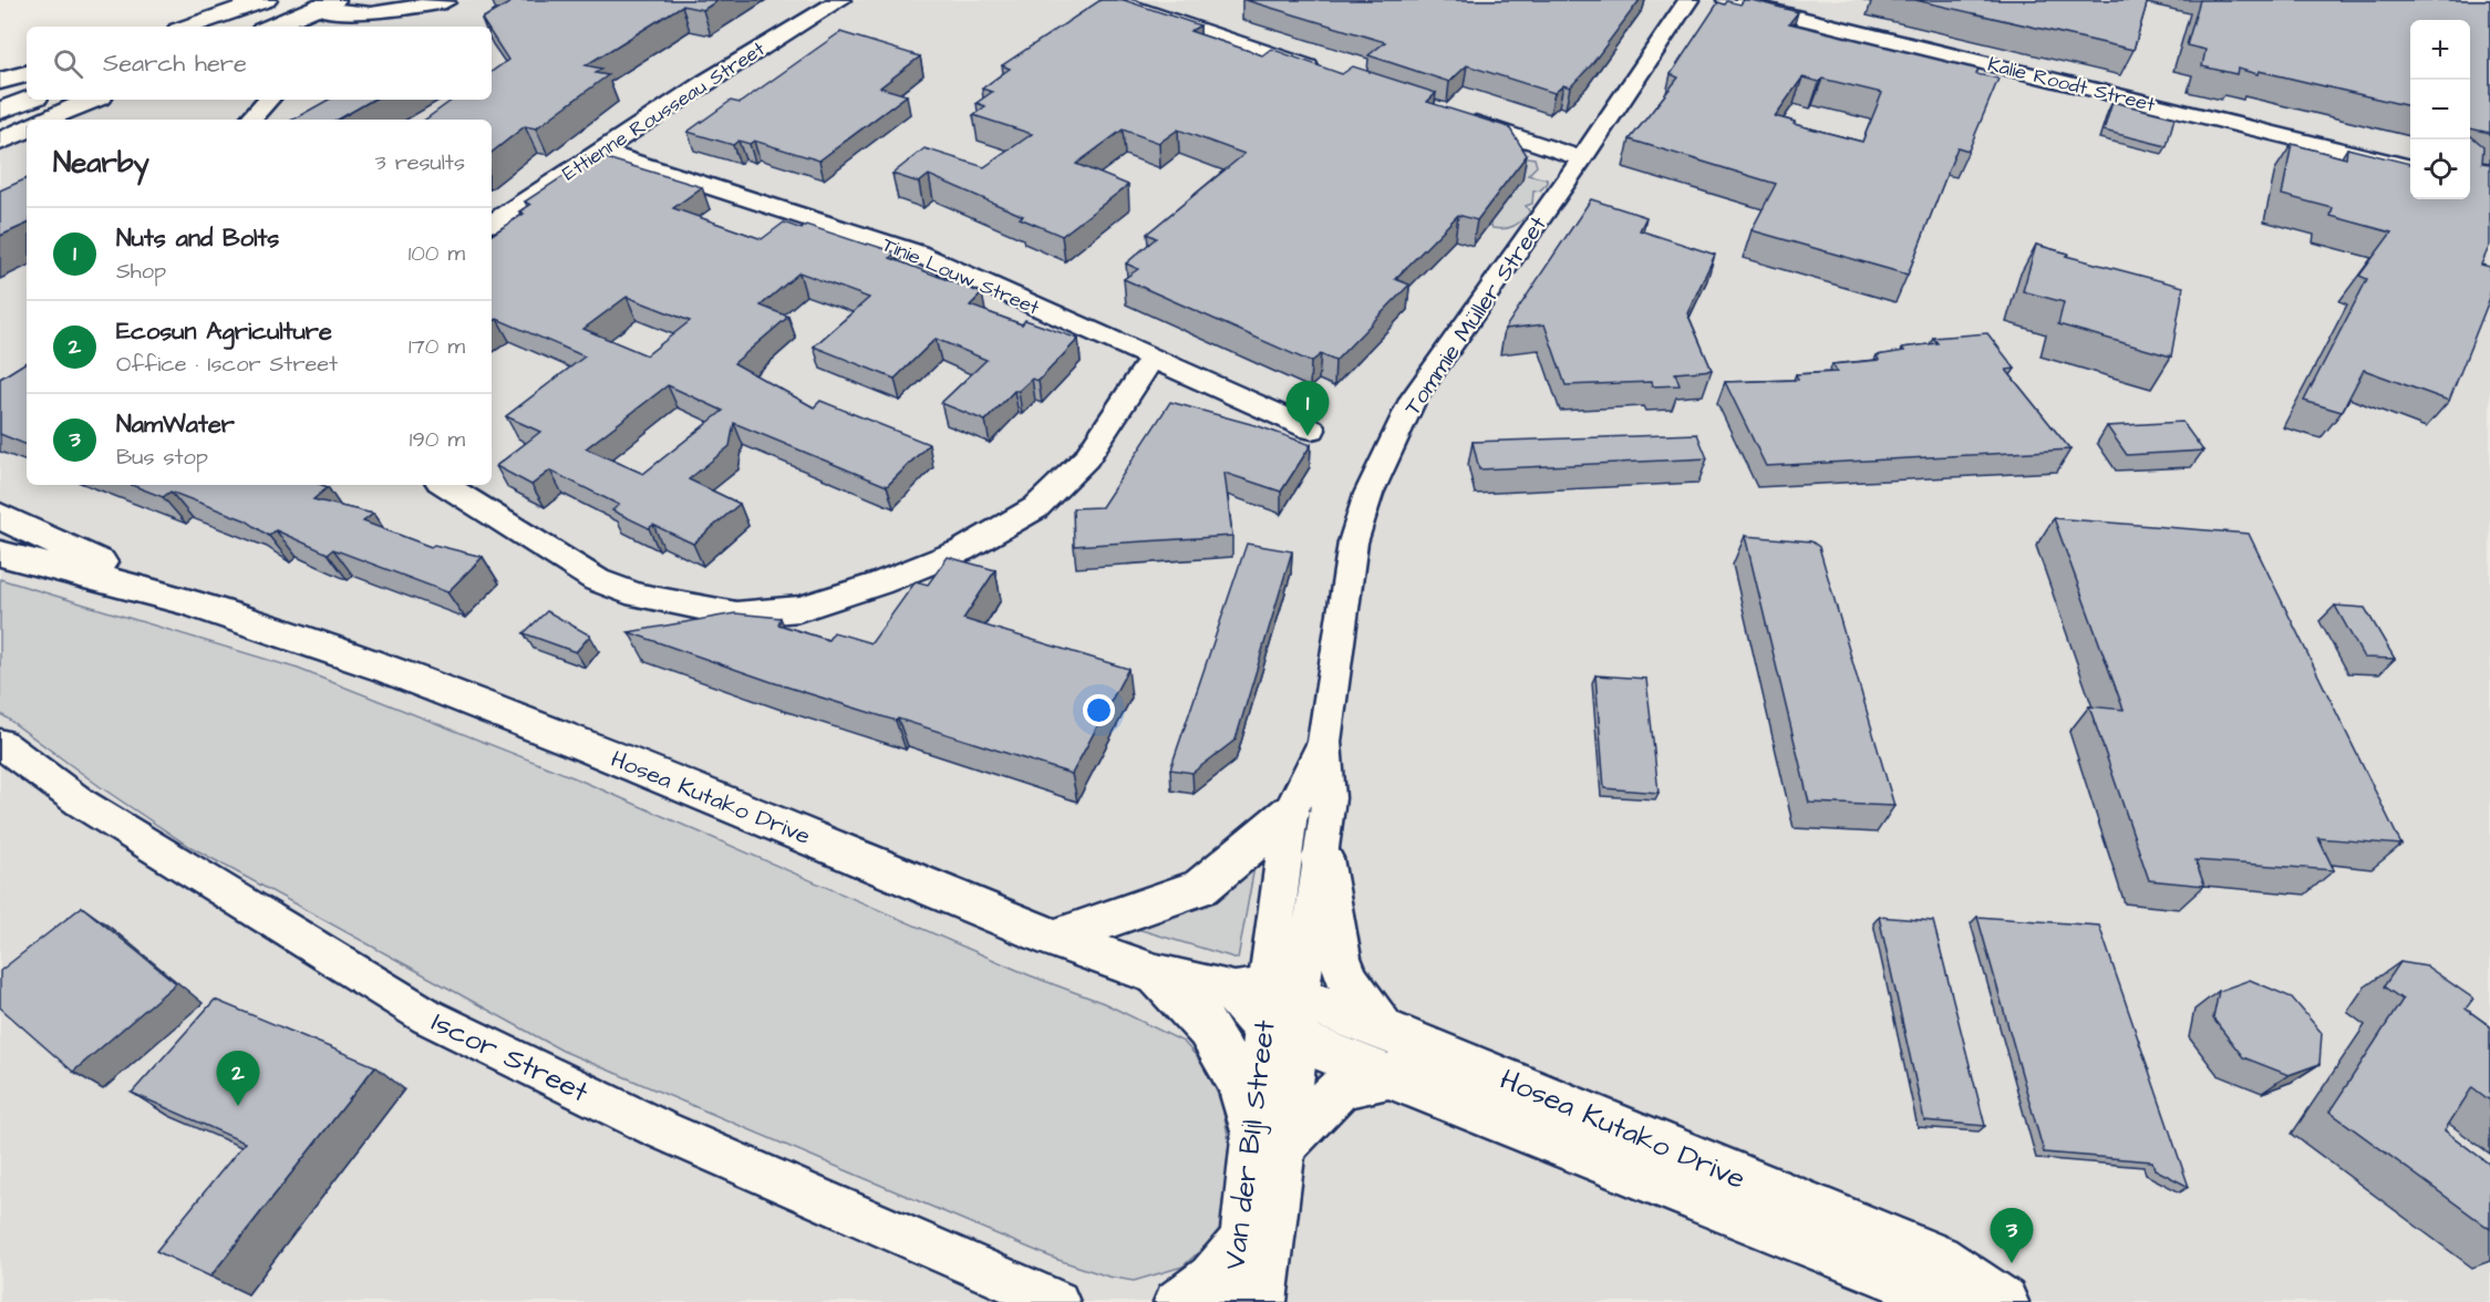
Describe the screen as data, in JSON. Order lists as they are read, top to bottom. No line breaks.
{"streets":{"main road":["Hosea Kutako Drive"],"street":["Kalie Roodt Street","Ettienne Rousseau Street","Tinie Louw Street","Tommie Müller Street","Iscor Street","Van der BIjl Street"]},"crossings":[["Ettienne Rousseau Street","Tinie Louw Street"],["Tommie Müller Street","Hosea Kutako Drive"],["Tommie Müller Street","Van der BIjl Street"],["Hosea Kutako Drive","Van der BIjl Street"]],"page":{"map_buttons":["+","−"],"search":"Search here","heading":["Nearby","3 results"],"list":[{"mark":"1","name":"Nuts and Bolts","note":"Shop","value":"100 m"},{"mark":"2","name":"Ecosun Agriculture","note":"Office · Iscor Street","value":"170 m"},{"mark":"3","name":"NamWater","note":"Bus stop","value":"190 m"}],"pins":["1","2","3"]}}
